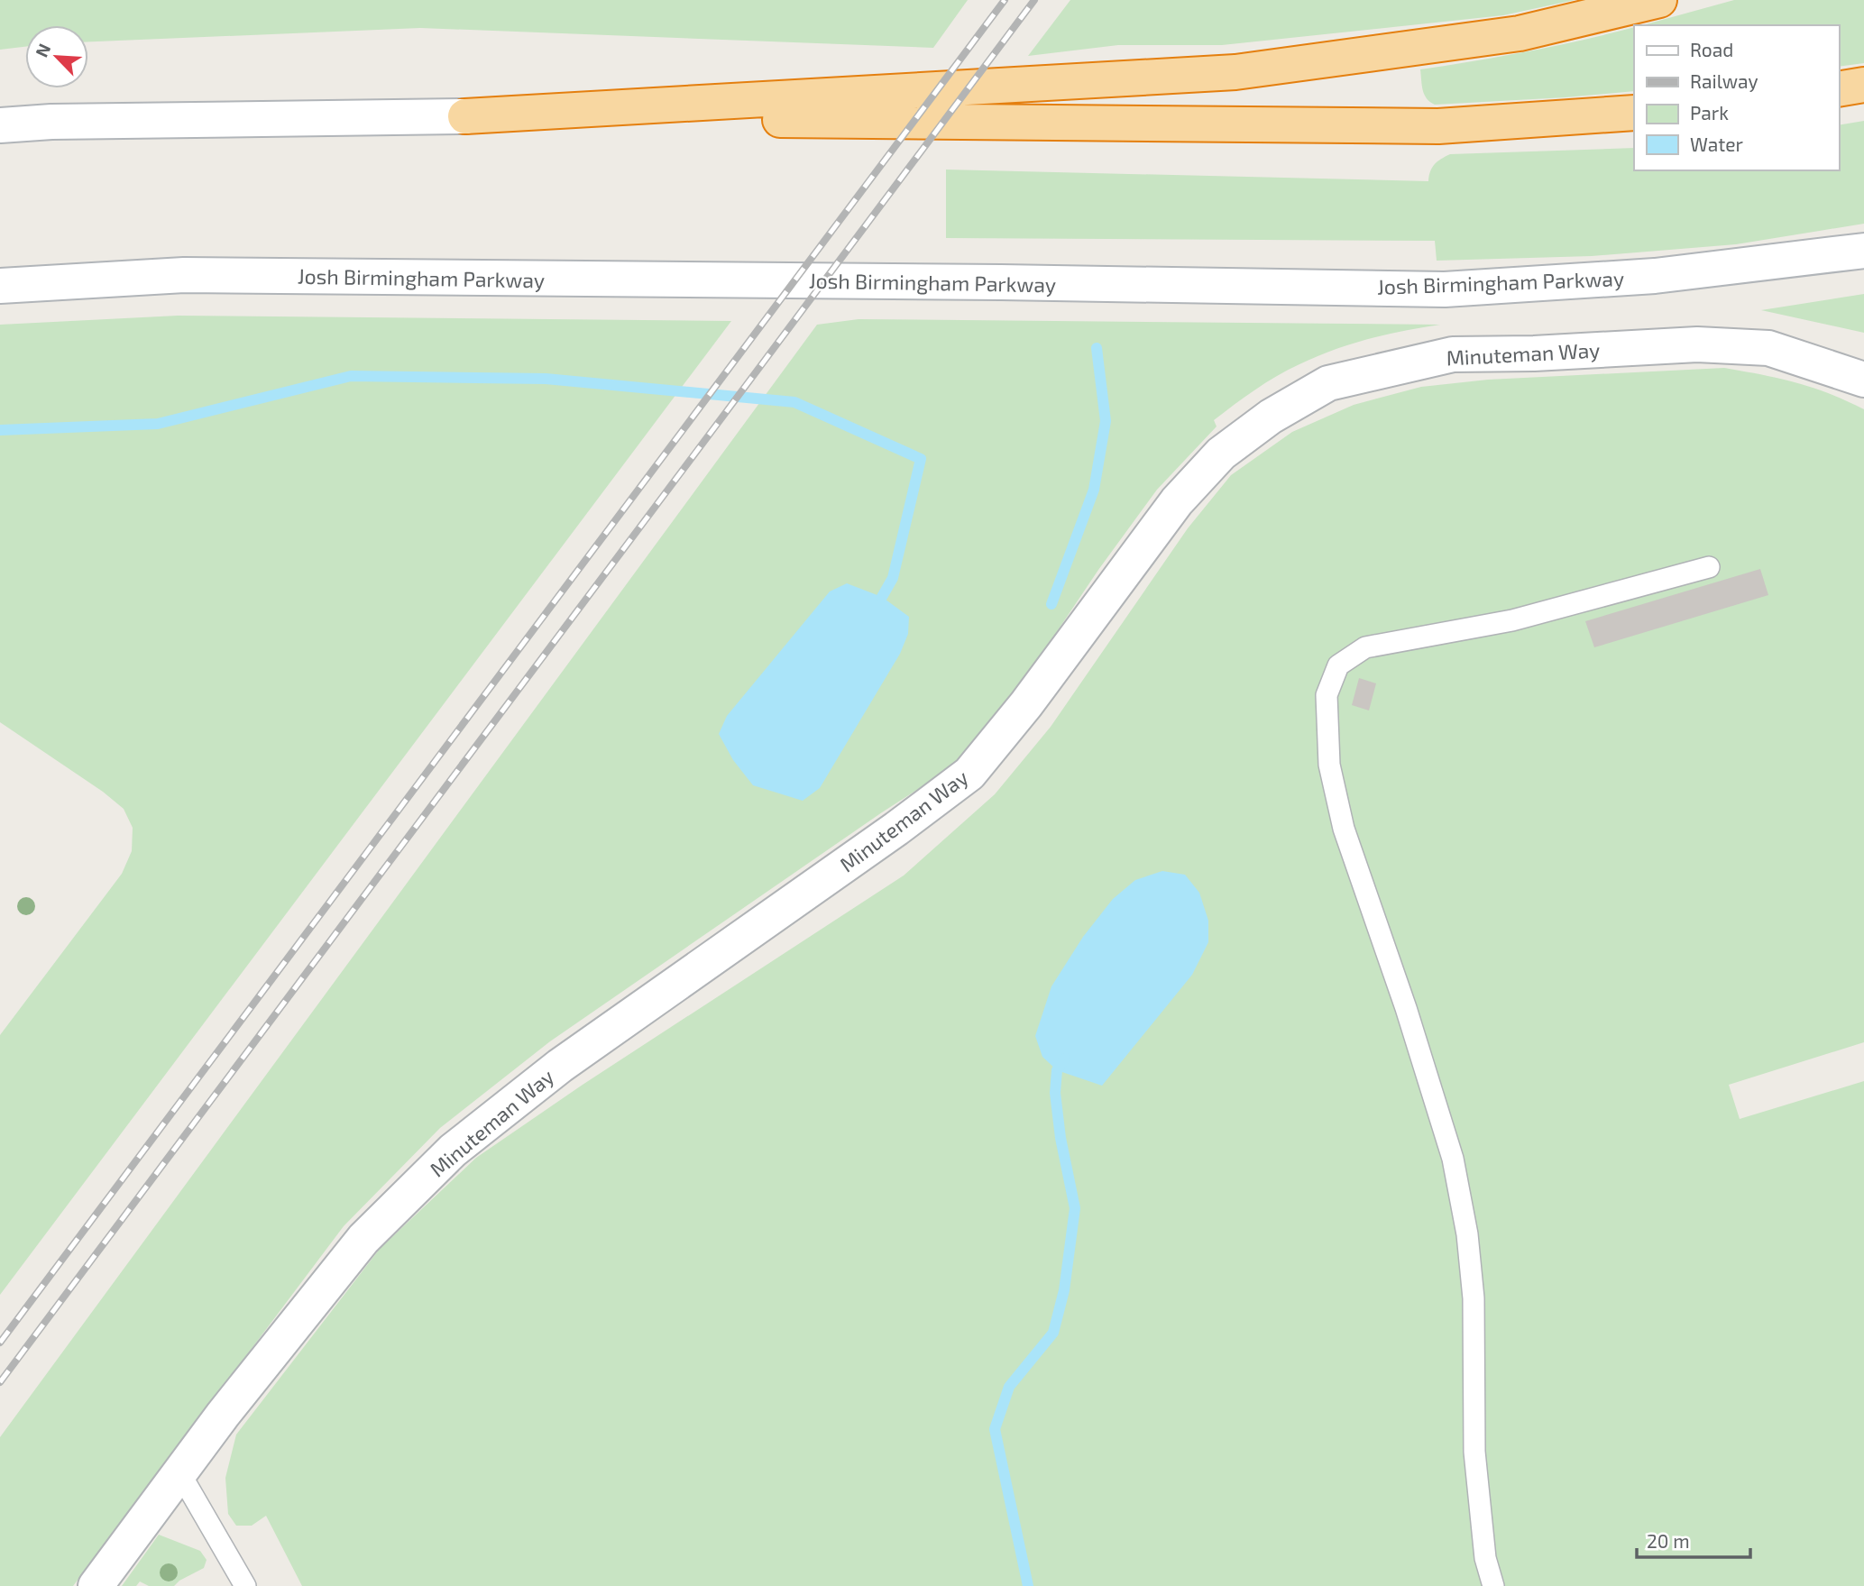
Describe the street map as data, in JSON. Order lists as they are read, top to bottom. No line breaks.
{"streets":{"main road":["Josh Birmingham Parkway","Minuteman Way"]},"legend":["Road","Railway","Park","Water"],"scale_bar":"20 m","north":"top left"}
